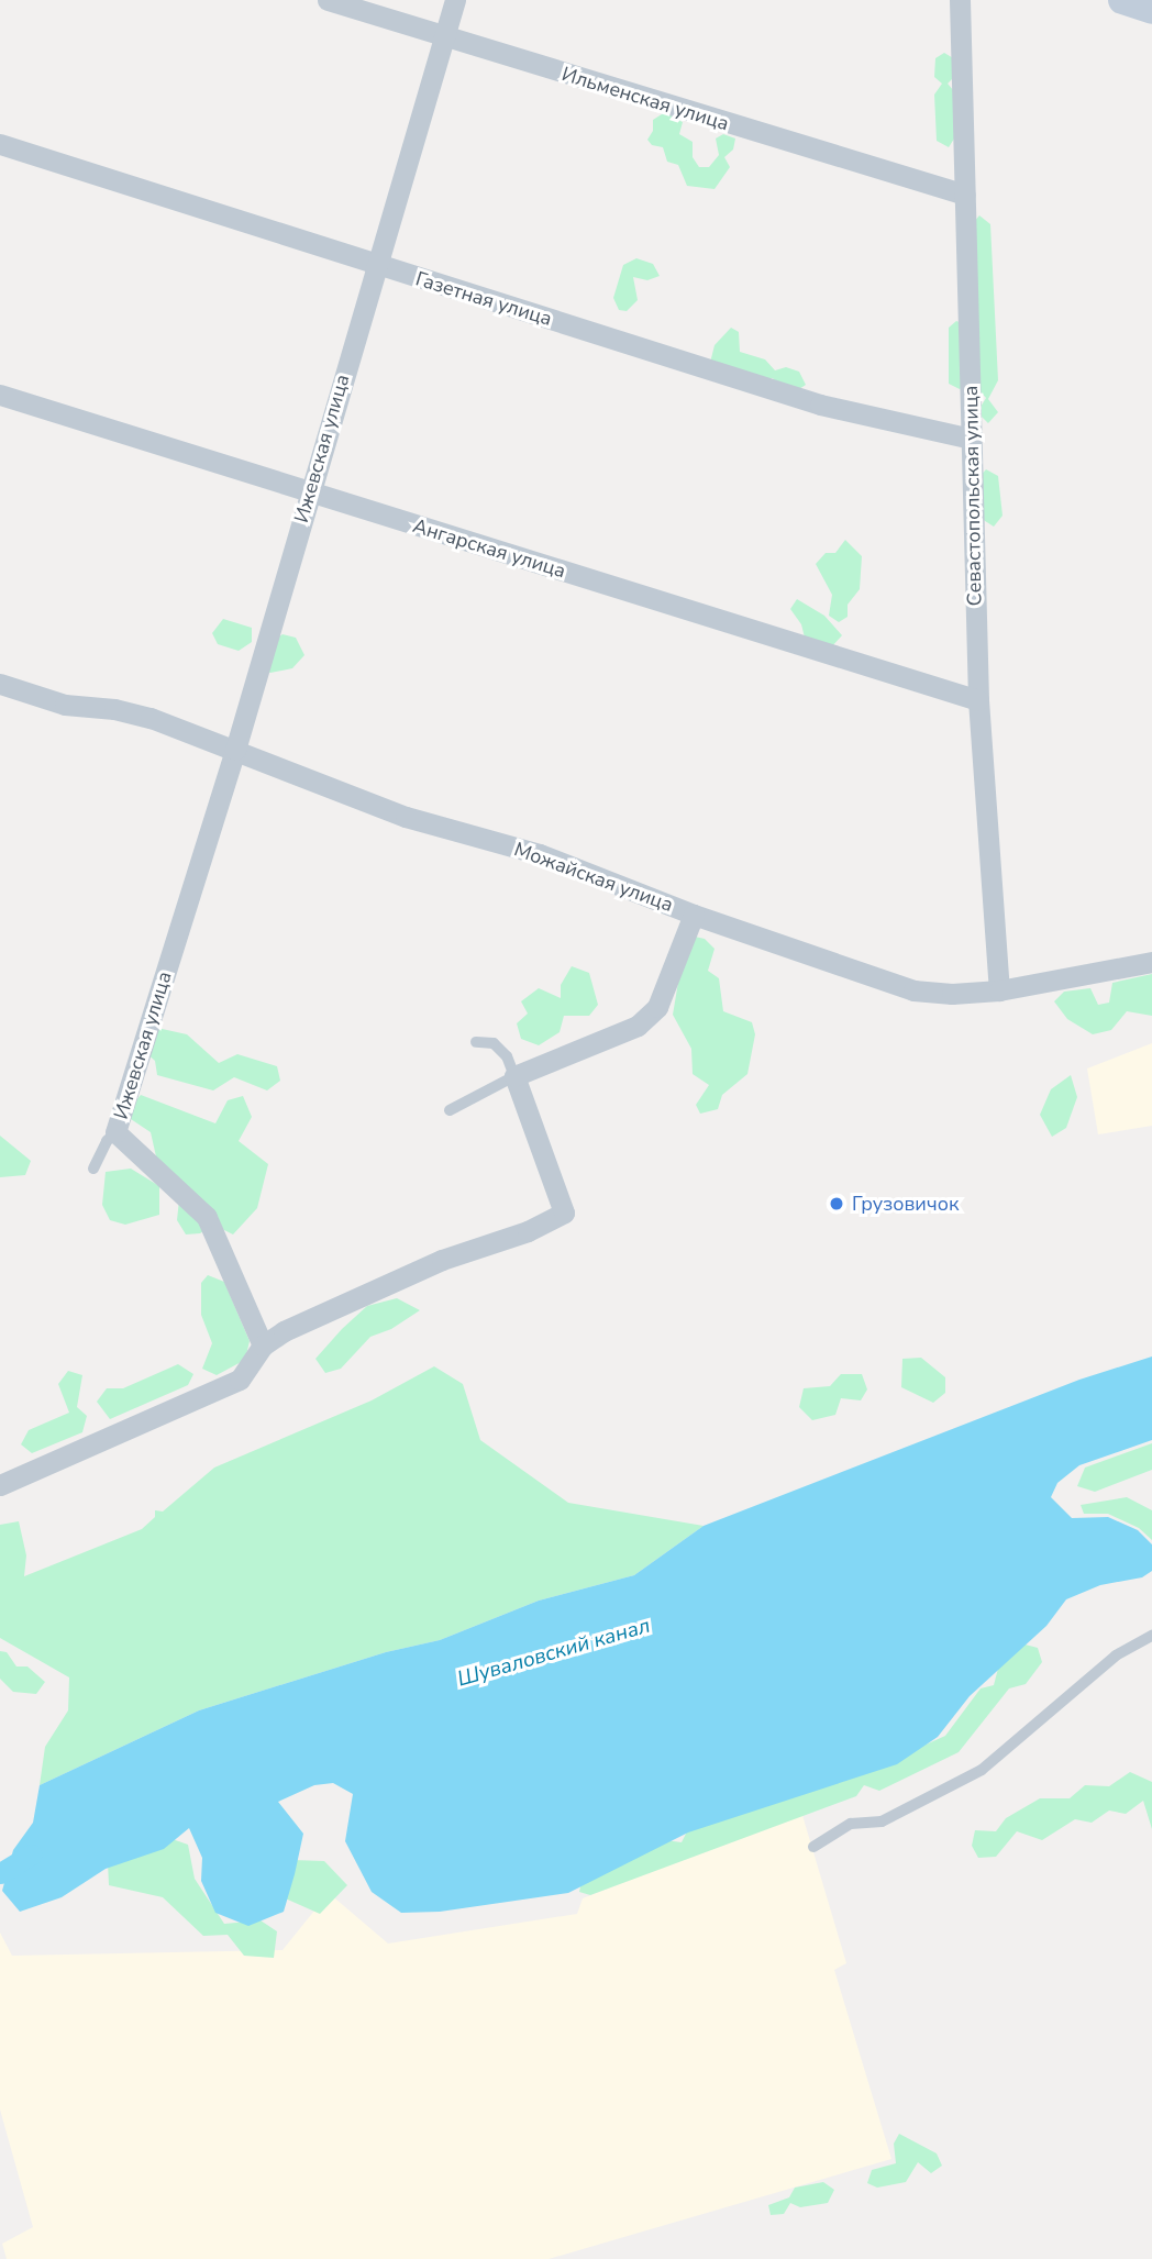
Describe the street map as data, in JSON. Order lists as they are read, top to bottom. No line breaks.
{"streets":{"street":["Ильменская улица","Газетная улица","Ижевская улица","Севастопольская улица","Ангарская улица","Можайская улица"]},"crossings":[["Ильменская улица","Ижевская улица"],["Ильменская улица","Севастопольская улица"],["Газетная улица","Ижевская улица"],["Газетная улица","Севастопольская улица"],["Ижевская улица","Ангарская улица"],["Ижевская улица","Можайская улица"],["Севастопольская улица","Ангарская улица"],["Севастопольская улица","Можайская улица"]],"water":["Шуваловский канал"],"places":["Грузовичок"]}
